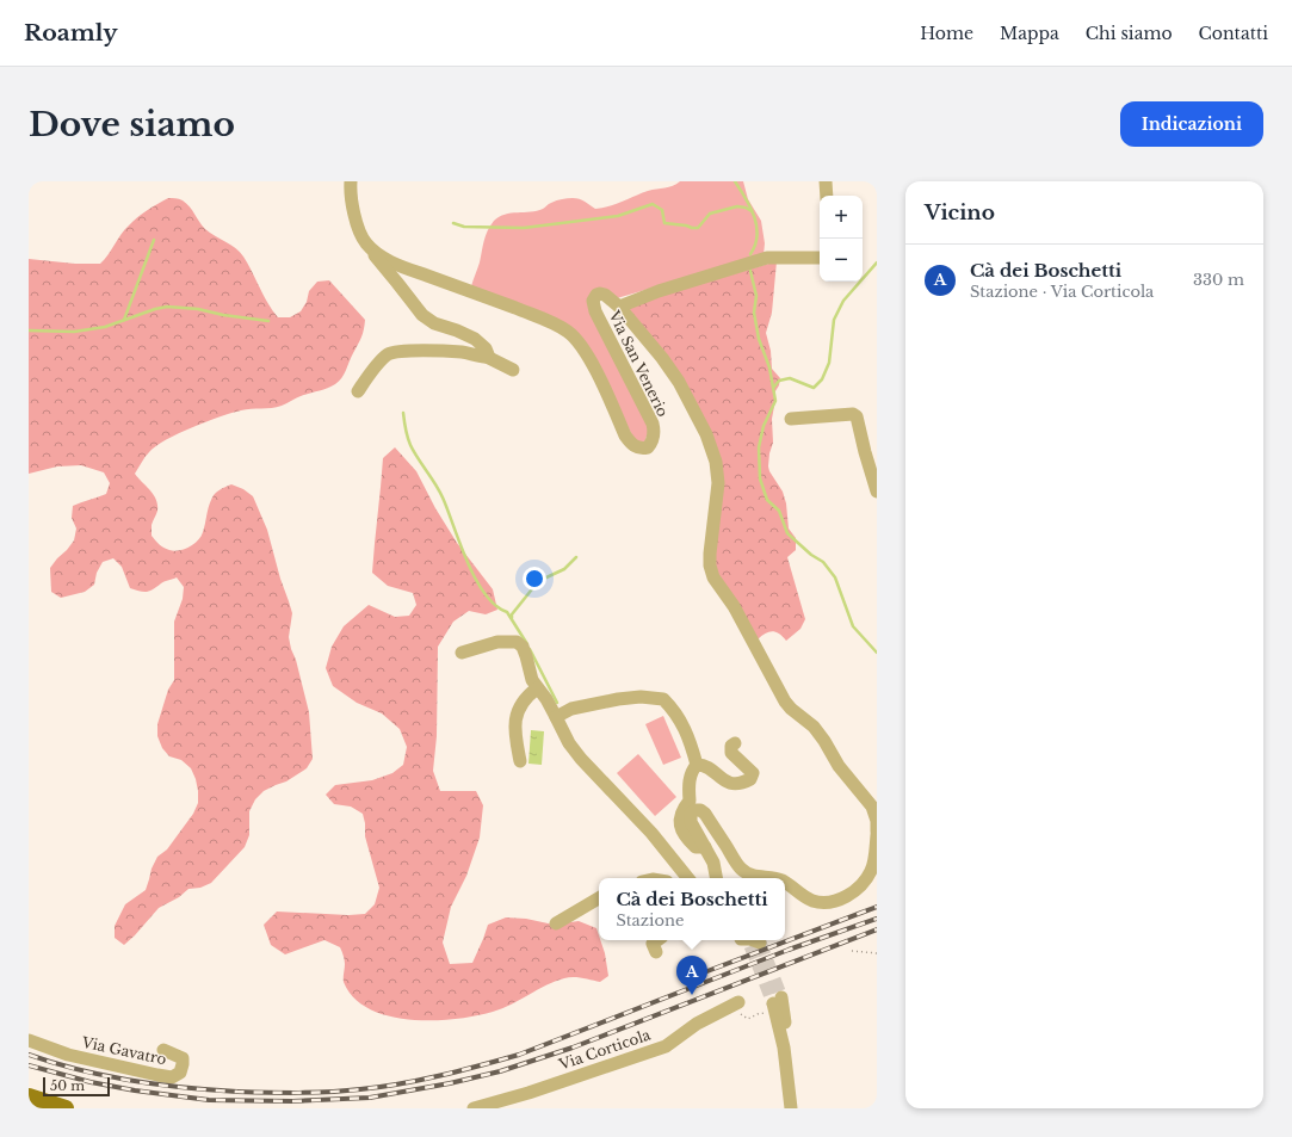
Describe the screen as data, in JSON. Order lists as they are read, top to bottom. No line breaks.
{"streets":{"street":["Via San Venerio","Via Corticola","Via Gavatro"]},"scale_bar":"50 m","page":{"header":"Roamly","nav":["Home","Mappa","Chi siamo","Contatti"],"buttons":"Indicazioni","title":"Dove siamo","heading":"Vicino","map_buttons":["+","−"],"list":[{"mark":"A","name":"Cà dei Boschetti","note":"Stazione · Via Corticola","value":"330 m"}],"popup":["Cà dei Boschetti","Stazione"],"pins":"A","scale":"50 m"}}
